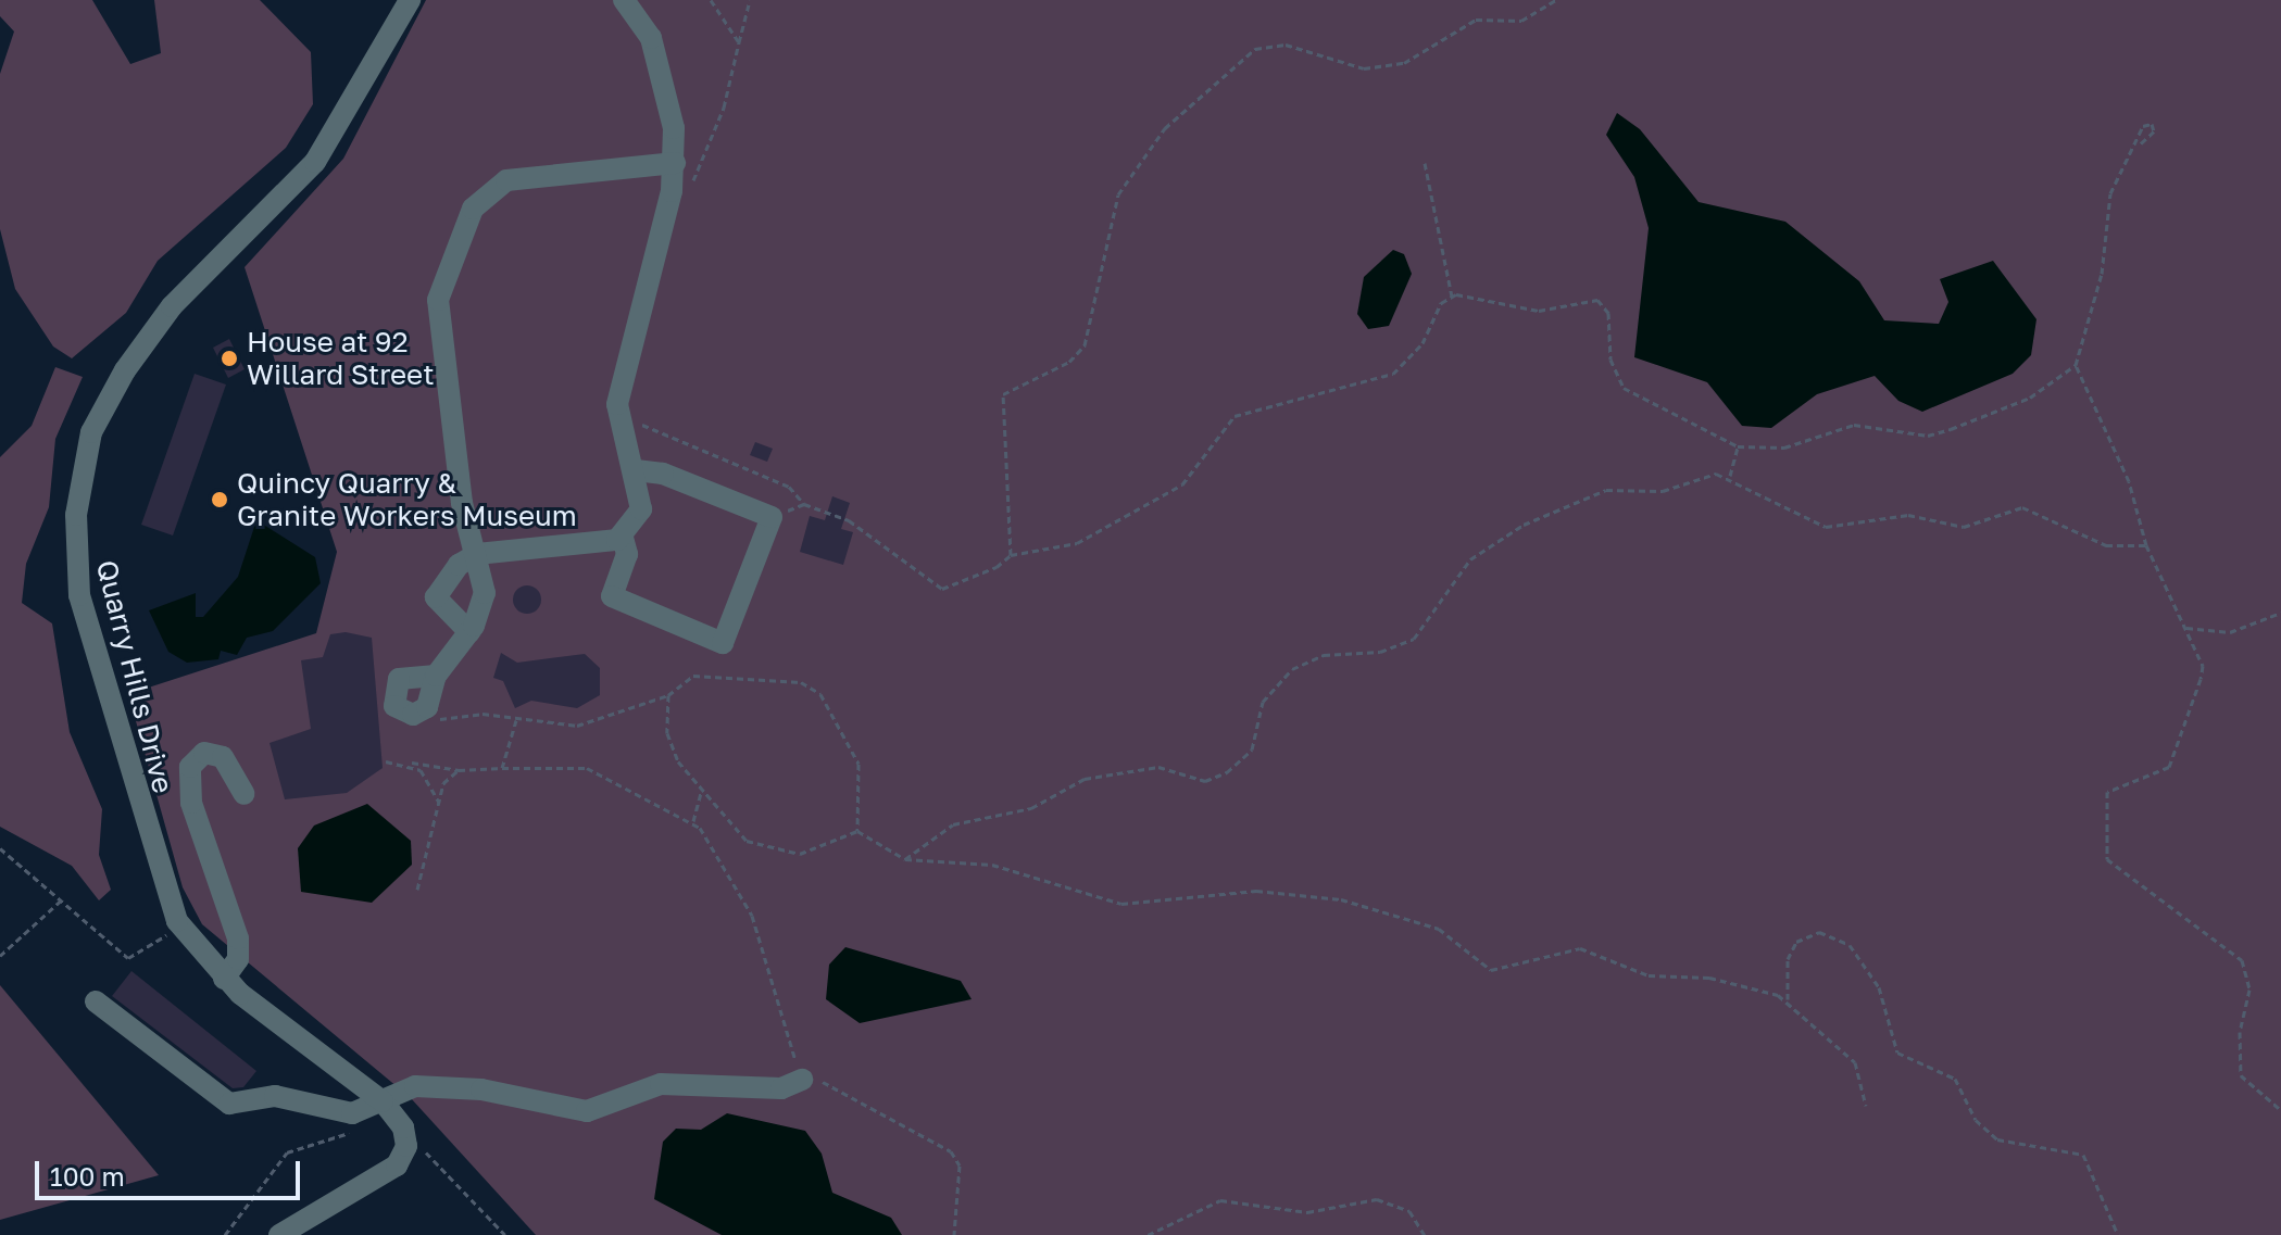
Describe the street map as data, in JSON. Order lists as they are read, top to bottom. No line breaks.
{"streets":{"street":["Quarry Hills Drive"]},"places":["House at 92 Willard Street","Quincy Quarry & Granite Workers Museum"],"scale_bar":"100 m"}
